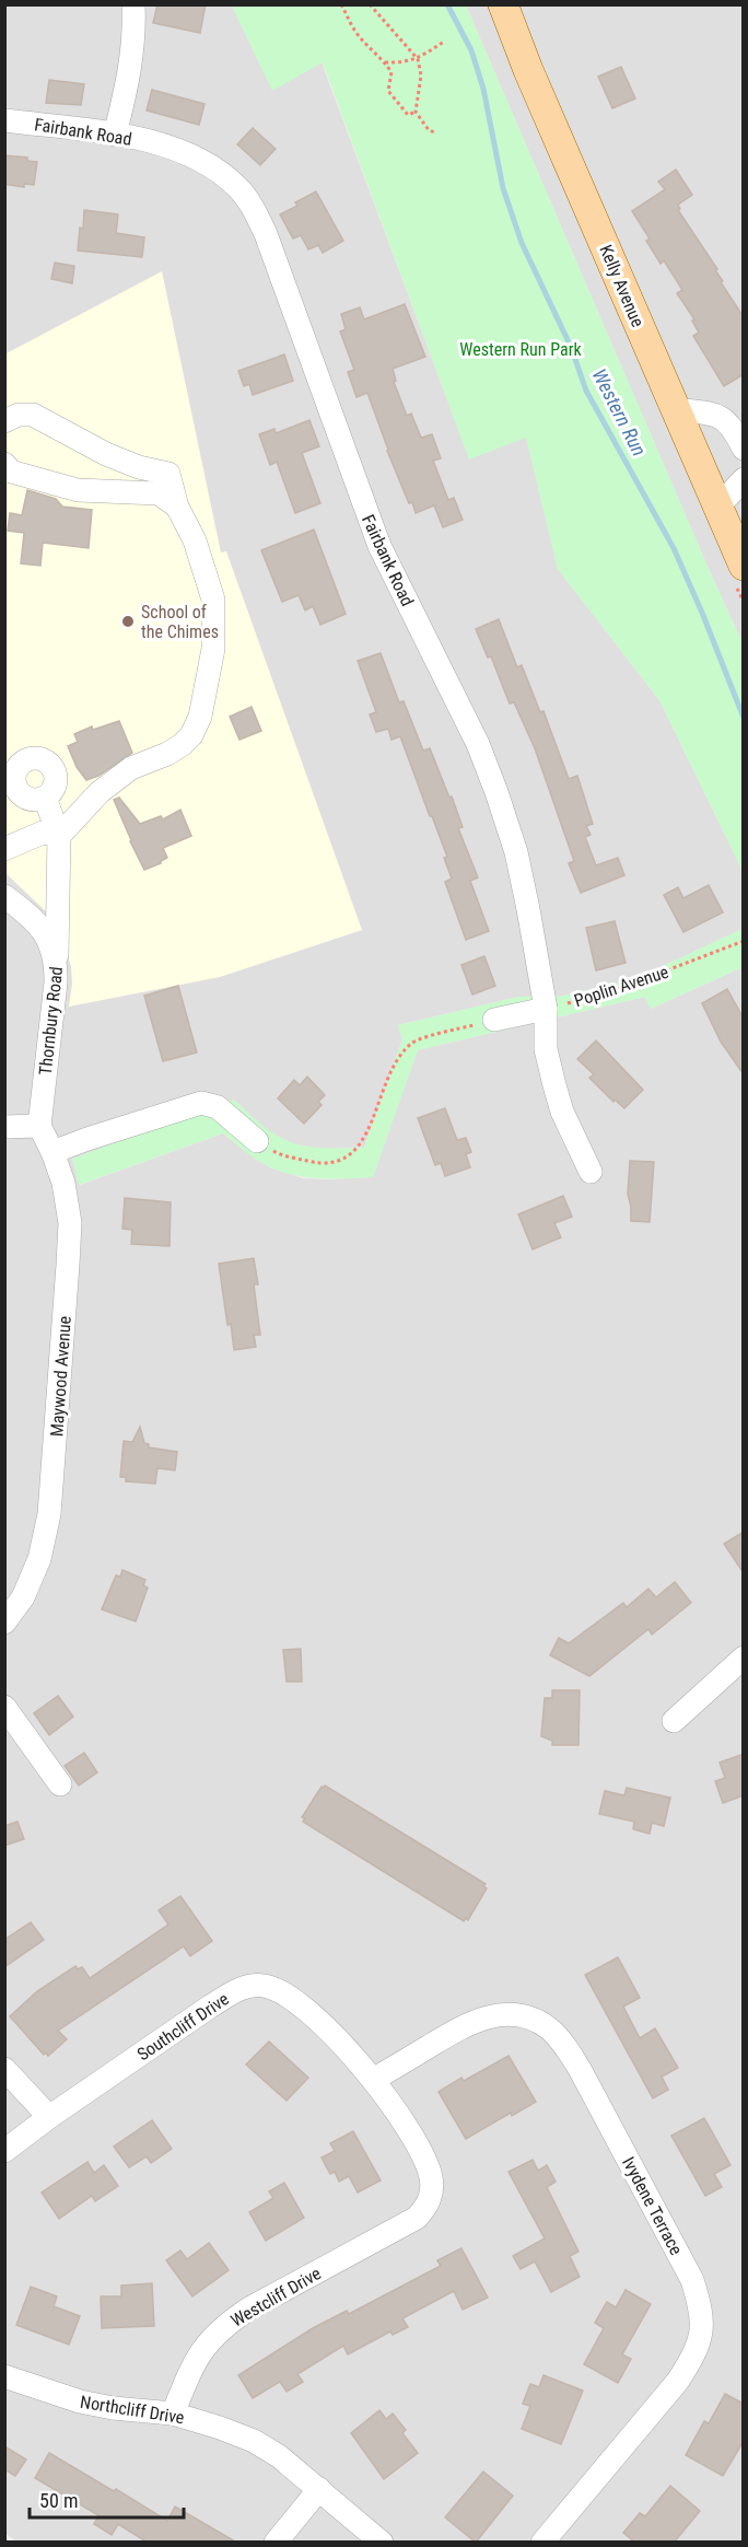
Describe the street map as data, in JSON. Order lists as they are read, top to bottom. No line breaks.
{"streets":{"main road":["Kelly Avenue"],"street":["Fairbank Road","Thornbury Road","Maywood Avenue","Southcliff Drive","Ivydene Terrace","Westcliff Drive","Northcliff Drive"],"path":["Poplin Avenue"]},"crossings":[["Fairbank Road","Poplin Avenue"],["Thornbury Road","Maywood Avenue"],["Southcliff Drive","Ivydene Terrace"],["Southcliff Drive","Westcliff Drive"],["Westcliff Drive","Northcliff Drive"]],"water":["Western Run"],"parks":["Western Run Park"],"places":["School of the Chimes"],"scale_bar":"50 m"}
